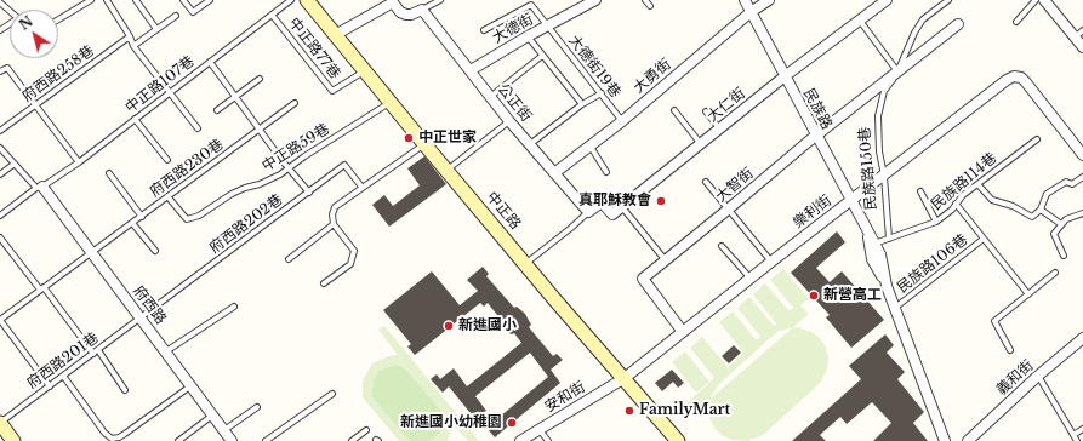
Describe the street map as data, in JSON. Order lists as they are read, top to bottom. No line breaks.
{"streets":{"street":["大德街","大勇街","公正街","大仁街","民族路","民族路150巷","大智街","中正路","樂利街","府西路","義和街","安和街"],"lane":["中正路77巷","大德街19巷","府西路258巷","中正路107巷","中正路59巷","府西路230巷","民族路114巷","府西路202巷","民族路106巷","府西路201巷"]},"crossings":[["大德街","大德街19巷"],["大德街","公正街"],["中正路77巷","中正路107巷"],["中正路77巷","中正路"],["大德街19巷","大勇街"],["大勇街","公正街"],["大勇街","民族路"],["中正路107巷","府西路"],["大仁街","民族路"],["民族路","民族路114巷"],["民族路","大智街"],["民族路","樂利街"],["民族路","民族路106巷"],["中正路59巷","府西路230巷"],["中正路59巷","中正路"],["府西路230巷","府西路"],["民族路150巷","民族路114巷"],["民族路150巷","大智街"],["民族路150巷","樂利街"],["民族路114巷","民族路106巷"],["大智街","樂利街"],["中正路","樂利街"],["中正路","安和街"],["樂利街","安和街"],["府西路202巷","府西路"],["府西路202巷","府西路201巷"],["府西路","府西路201巷"]],"places":["中正世家","真耶穌教會","新營高工","新進國小","FamilyMart","新進國小幼稚園"],"north":"top left"}
